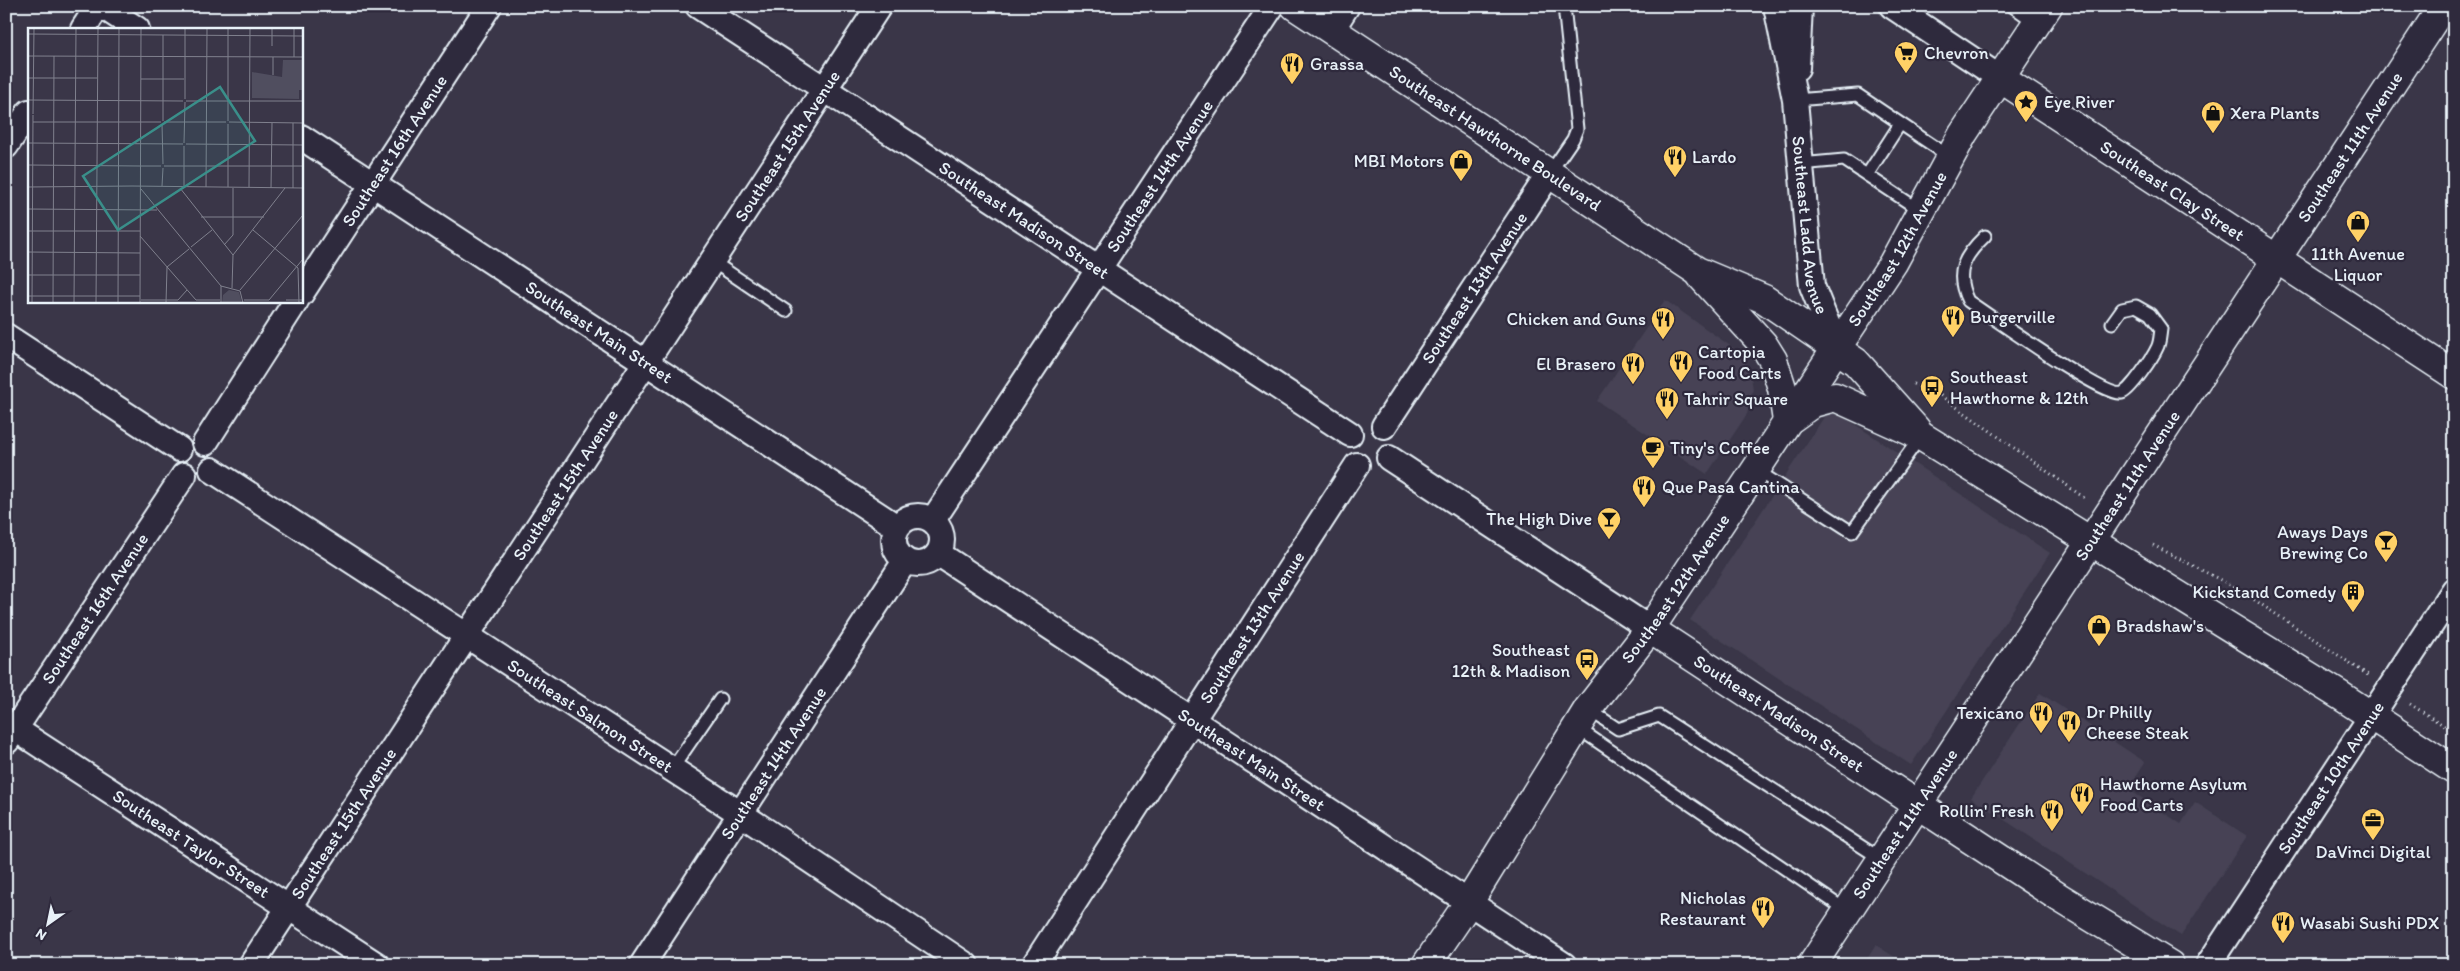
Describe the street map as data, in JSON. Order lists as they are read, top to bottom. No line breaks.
{"streets":{"main road":["Southeast Hawthorne Boulevard","Southeast 11th Avenue","Southeast Clay Street","Southeast Madison Street","Southeast 12th Avenue"],"street":["Southeast 15th Avenue","Southeast 16th Avenue","Southeast 14th Avenue","Southeast Ladd Avenue","Southeast 13th Avenue","Southeast Main Street","Southeast Salmon Street","Southeast 10th Avenue","Southeast Taylor Street"]},"crossings":[["Southeast Hawthorne Boulevard","Southeast 11th Avenue"],["Southeast Hawthorne Boulevard","Southeast Ladd Avenue"],["Southeast Hawthorne Boulevard","Southeast 12th Avenue"],["Southeast Hawthorne Boulevard","Southeast 13th Avenue"],["Southeast Hawthorne Boulevard","Southeast 10th Avenue"],["Southeast 15th Avenue","Southeast Madison Street"],["Southeast 15th Avenue","Southeast Main Street"],["Southeast 15th Avenue","Southeast Salmon Street"],["Southeast 15th Avenue","Southeast Taylor Street"],["Southeast 11th Avenue","Southeast Clay Street"],["Southeast 11th Avenue","Southeast Madison Street"],["Southeast 16th Avenue","Southeast Main Street"],["Southeast 16th Avenue","Southeast Salmon Street"],["Southeast 16th Avenue","Southeast Taylor Street"],["Southeast 14th Avenue","Southeast Madison Street"],["Southeast 14th Avenue","Southeast Main Street"],["Southeast 14th Avenue","Southeast Salmon Street"],["Southeast Clay Street","Southeast 12th Avenue"],["Southeast Madison Street","Southeast 12th Avenue"],["Southeast Madison Street","Southeast 13th Avenue"],["Southeast Ladd Avenue","Southeast 12th Avenue"],["Southeast 12th Avenue","Southeast Main Street"],["Southeast 13th Avenue","Southeast Main Street"]],"places":{"supermarket":["Chevron"],"restaurant":["Grassa","Lardo","Burgerville","Chicken and Guns","Cartopia Food Carts","El Brasero","Tahrir Square","Que Pasa Cantina","Texicano","Dr Philly Cheese Steak","Hawthorne Asylum Food Carts","Rollin' Fresh","Nicholas Restaurant","Wasabi Sushi PDX"],"place":["Eye River"],"shop":["Xera Plants","MBI Motors","11th Avenue Liquor","Bradshaw's"],"bus stop":["Southeast Hawthorne & 12th","Southeast 12th & Madison"],"cafe":["Tiny's Coffee"],"bar":["The High Dive","Aways Days Brewing Co"],"building":["Kickstand Comedy"],"office":["DaVinci Digital"]},"north":"bottom left"}
